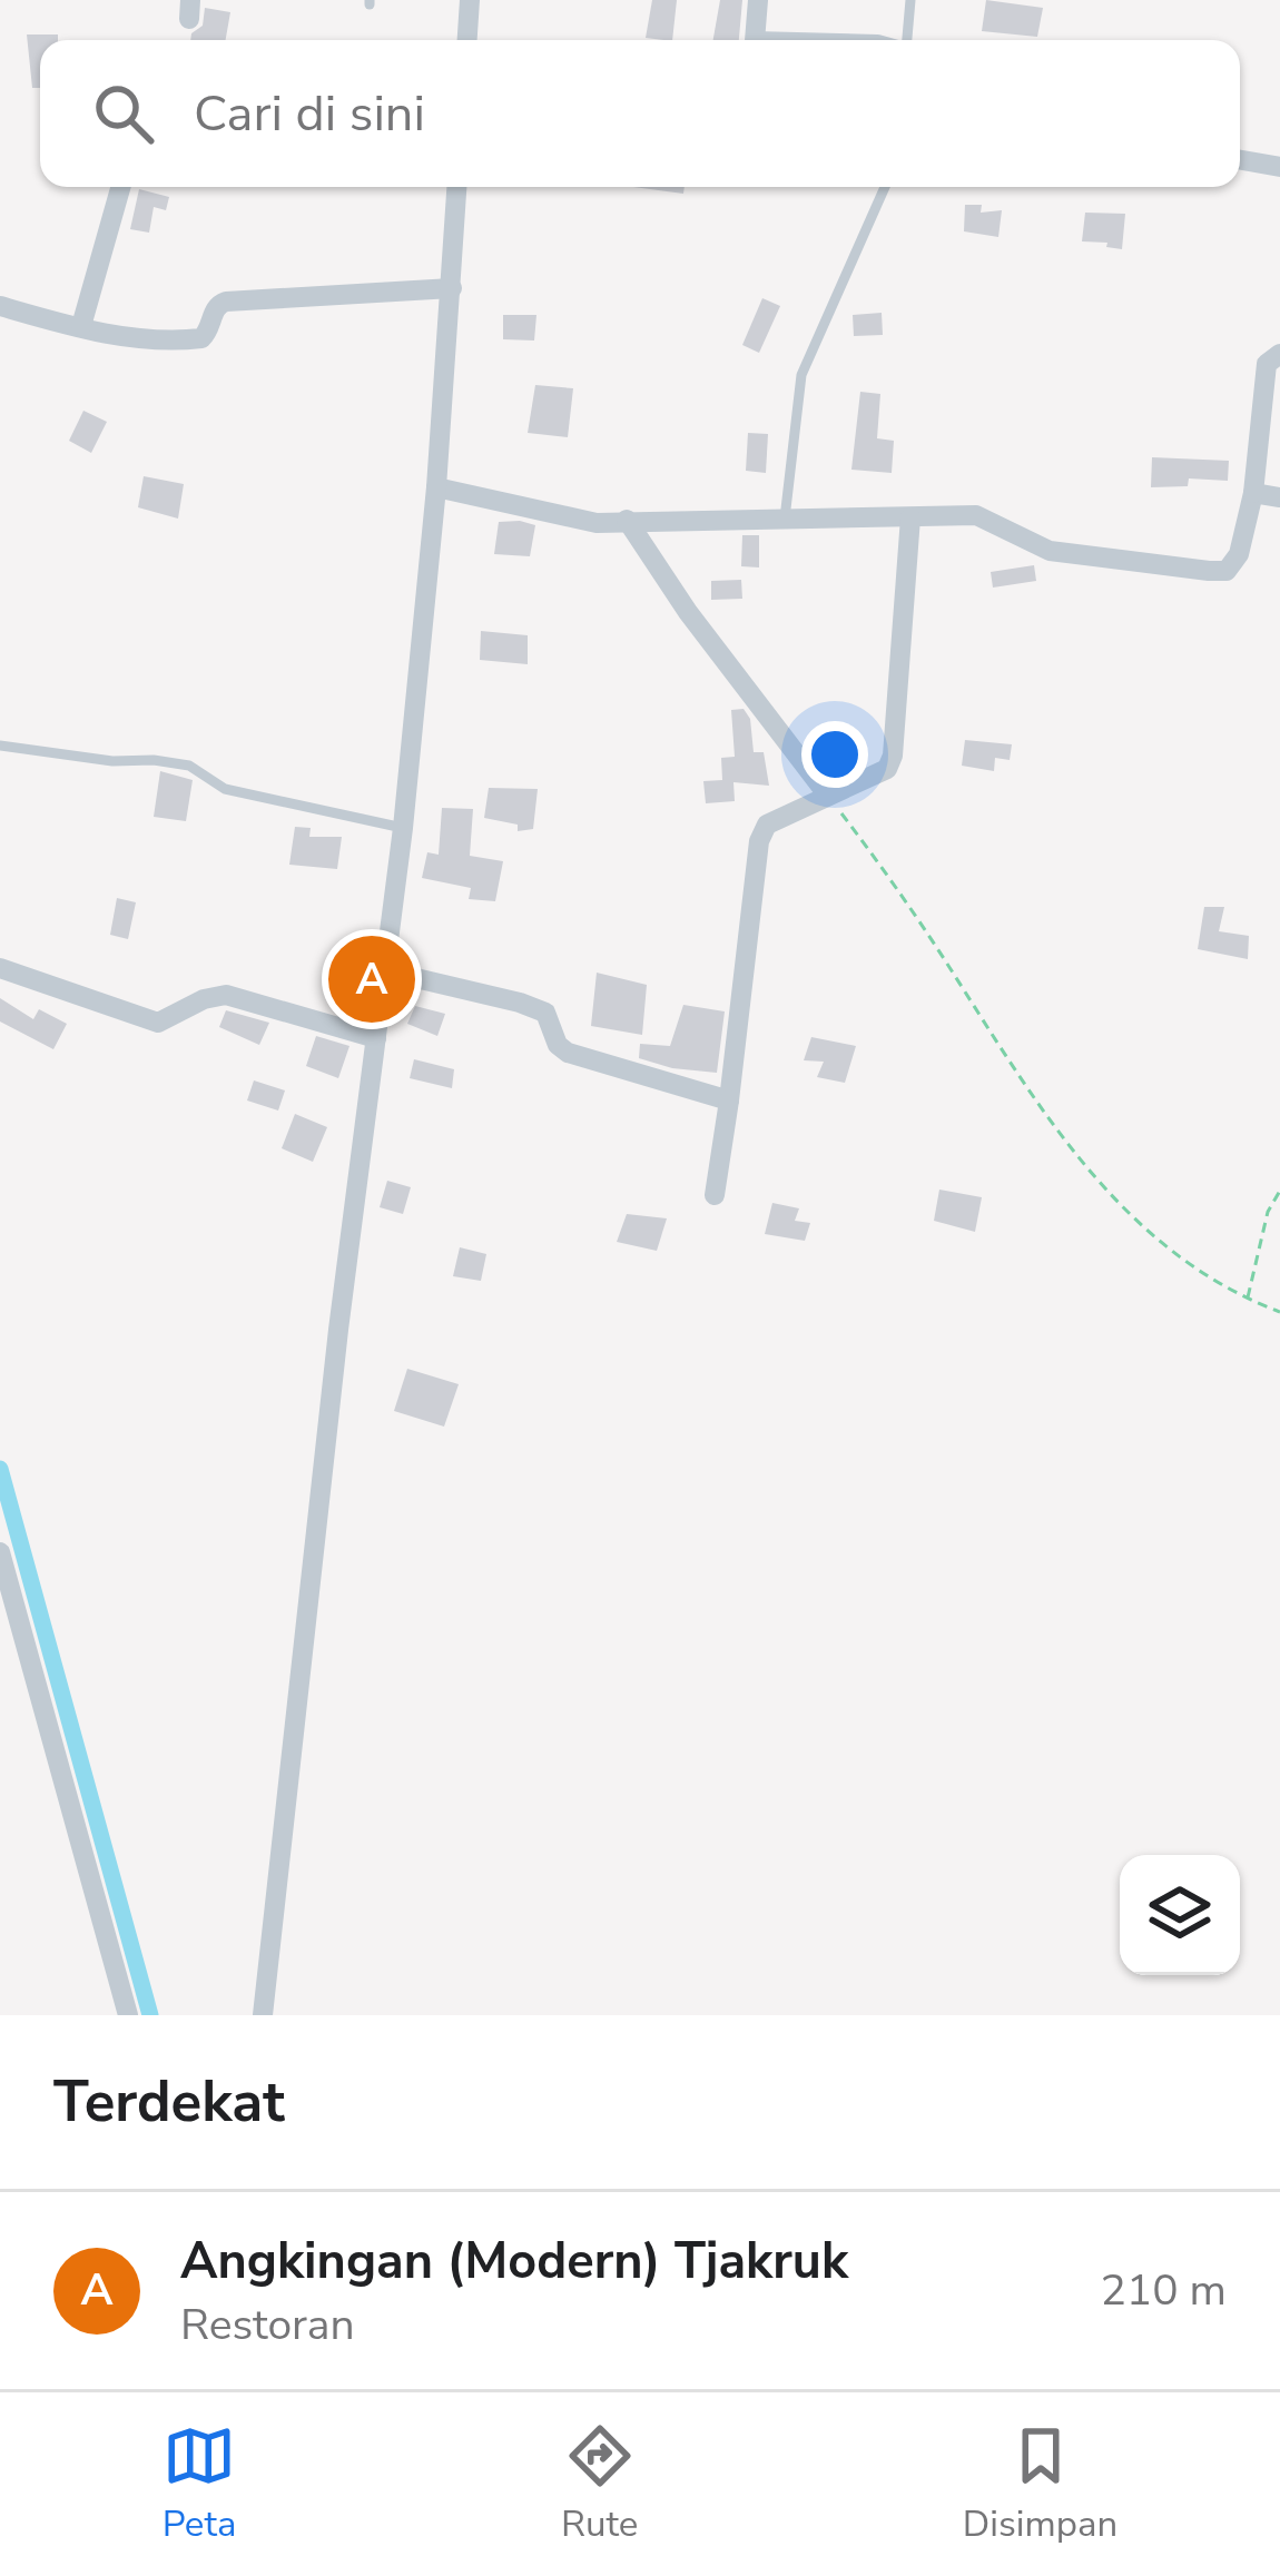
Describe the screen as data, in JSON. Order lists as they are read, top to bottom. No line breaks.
{"page":{"search":"Cari di sini","pins":"A","heading":"Terdekat","list":[{"mark":"A","name":"Angkingan (Modern) Tjakruk","note":"Restoran","value":"210 m"}],"nav":["Peta","Rute","Disimpan"]}}
